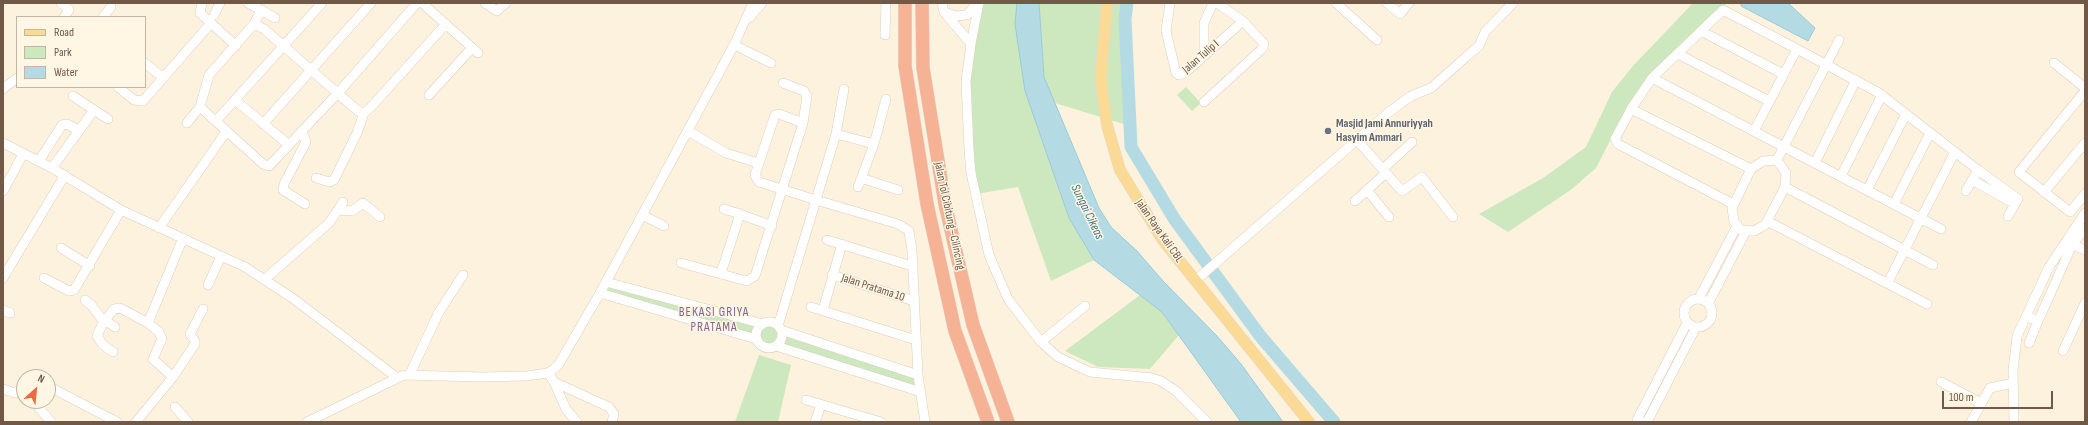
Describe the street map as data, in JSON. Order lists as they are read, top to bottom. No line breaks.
{"streets":{"highway":["Jalan Tol Cibitung–Cilincing"],"main road":["Jalan Raya Kali CBL"],"street":["Jalan Tulip I","Jalan Pratama 10"]},"districts":["BEKASI GRIYA PRATAMA"],"water":["Sungai Cikeas"],"places":["Masjid Jami Annuriyyah Hasyim Ammari"],"legend":["Road","Park","Water"],"scale_bar":"100 m","north":"top right"}
